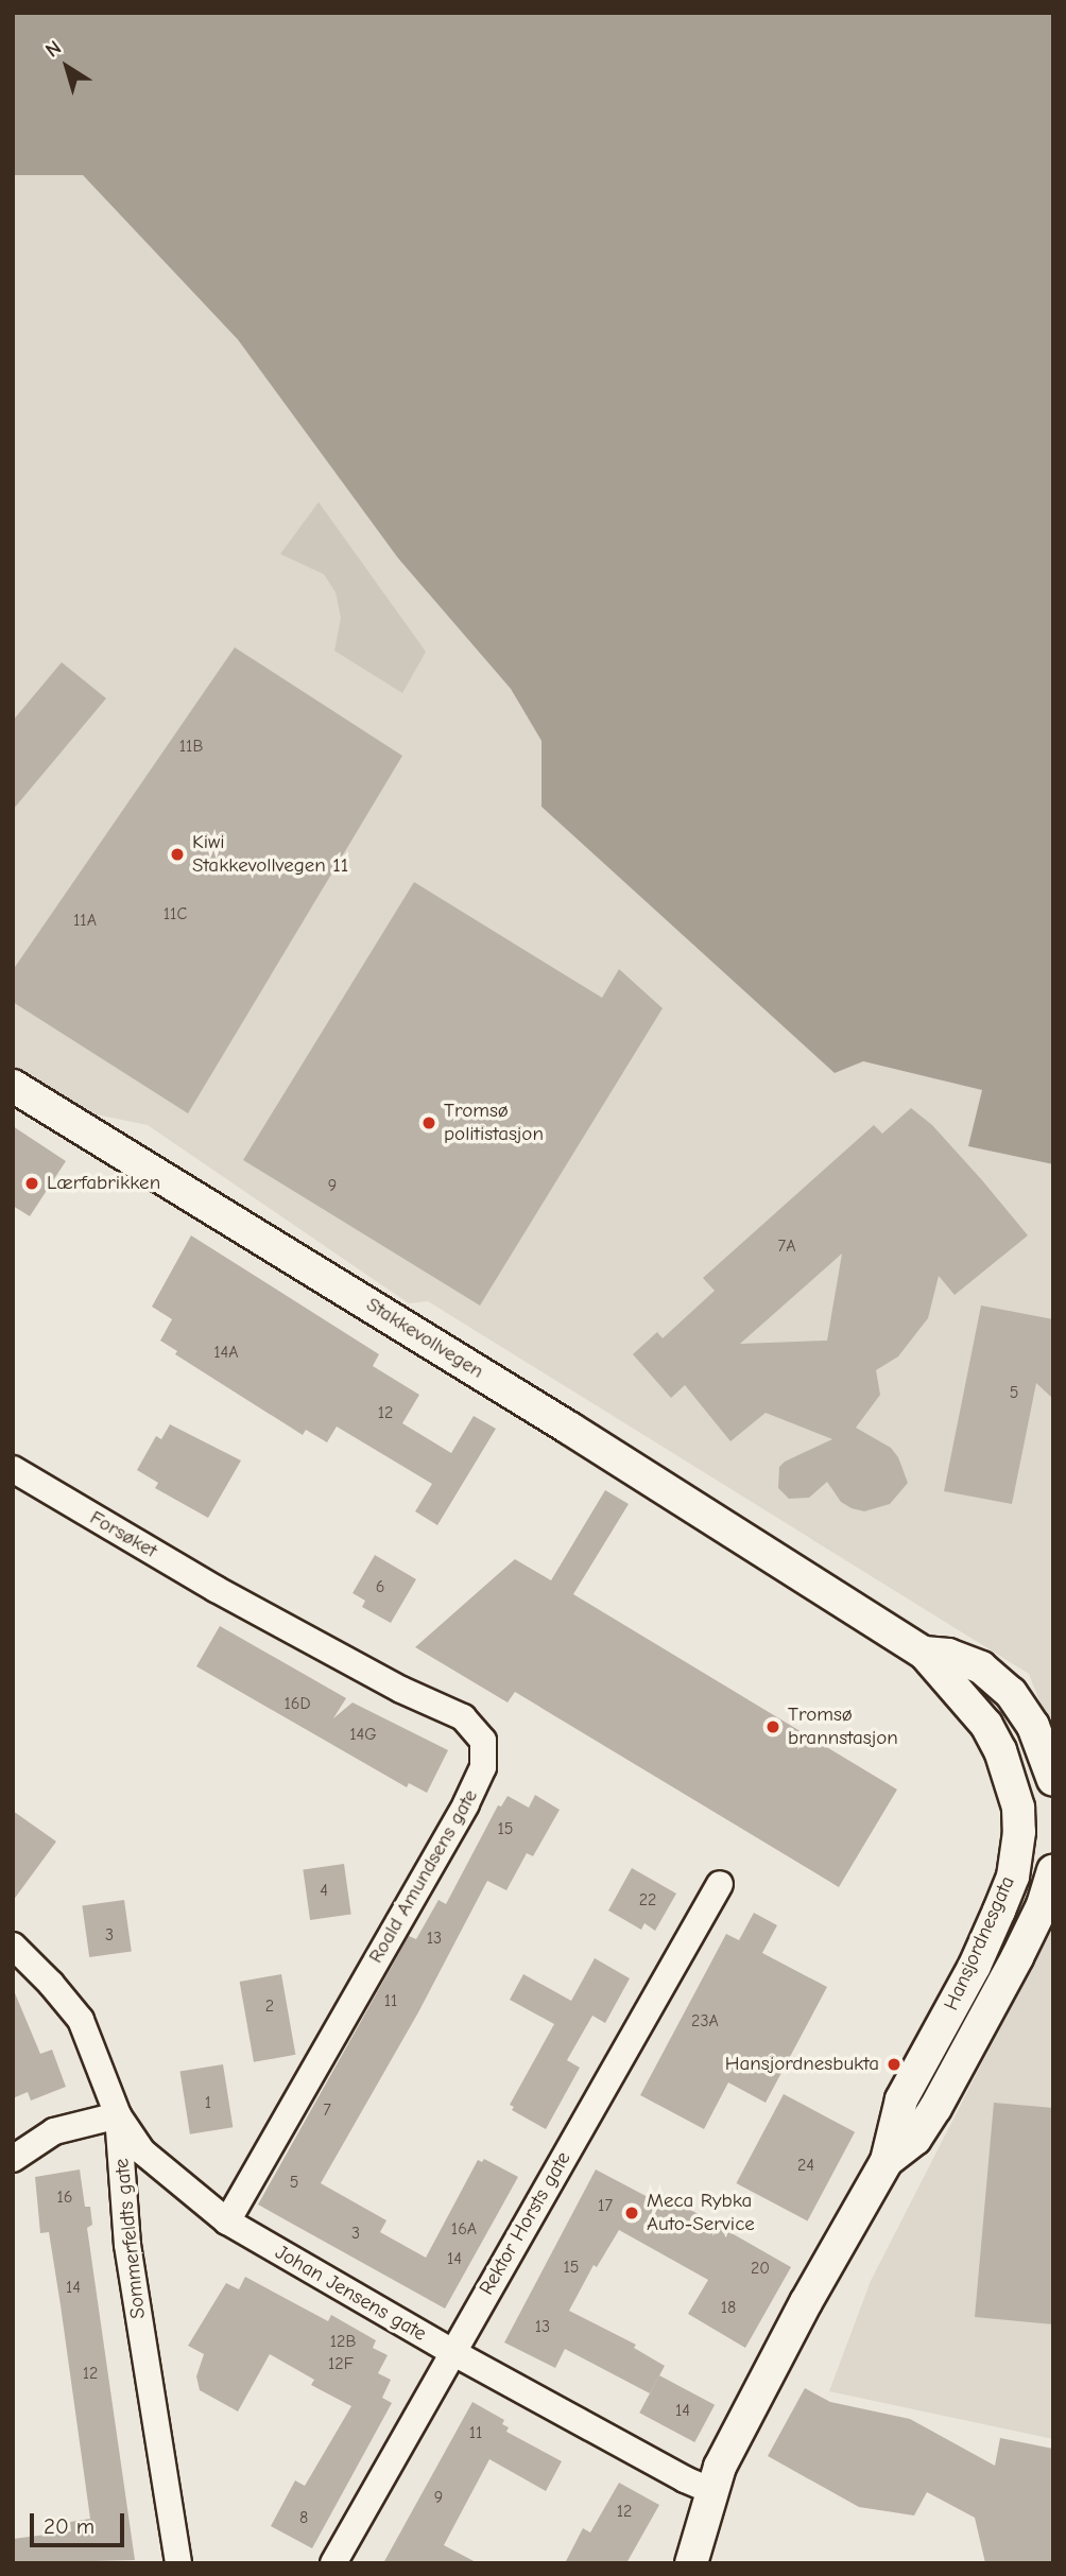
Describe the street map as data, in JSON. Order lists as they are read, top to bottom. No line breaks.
{"streets":{"street":["Stakkevollvegen","Forsøket","Roald Amundsens gate","Hansjordnesgata","Rektor Horsts gate","Sommerfeldts gate","Johan Jensens gate"]},"crossings":[["Stakkevollvegen","Hansjordnesgata"],["Forsøket","Roald Amundsens gate"],["Roald Amundsens gate","Johan Jensens gate"],["Hansjordnesgata","Johan Jensens gate"],["Rektor Horsts gate","Johan Jensens gate"],["Sommerfeldts gate","Johan Jensens gate"]],"places":["Kiwi Stakkevollvegen 11","Tromsø politistasjon","Lærfabrikken","Tromsø brannstasjon","Hansjordnesbukta","Meca Rybka Auto-Service"],"house_numbers":["11B","11C","11A","9","7A","14A","5","12","6","16D","14G","15","4","22","3","13","11","2","23A","1","7","24","5","16","17","16A","3","14","15","20","14","18","13","12B","12F","12","14","11","9","12","8"],"scale_bar":"20 m","north":"top left"}
